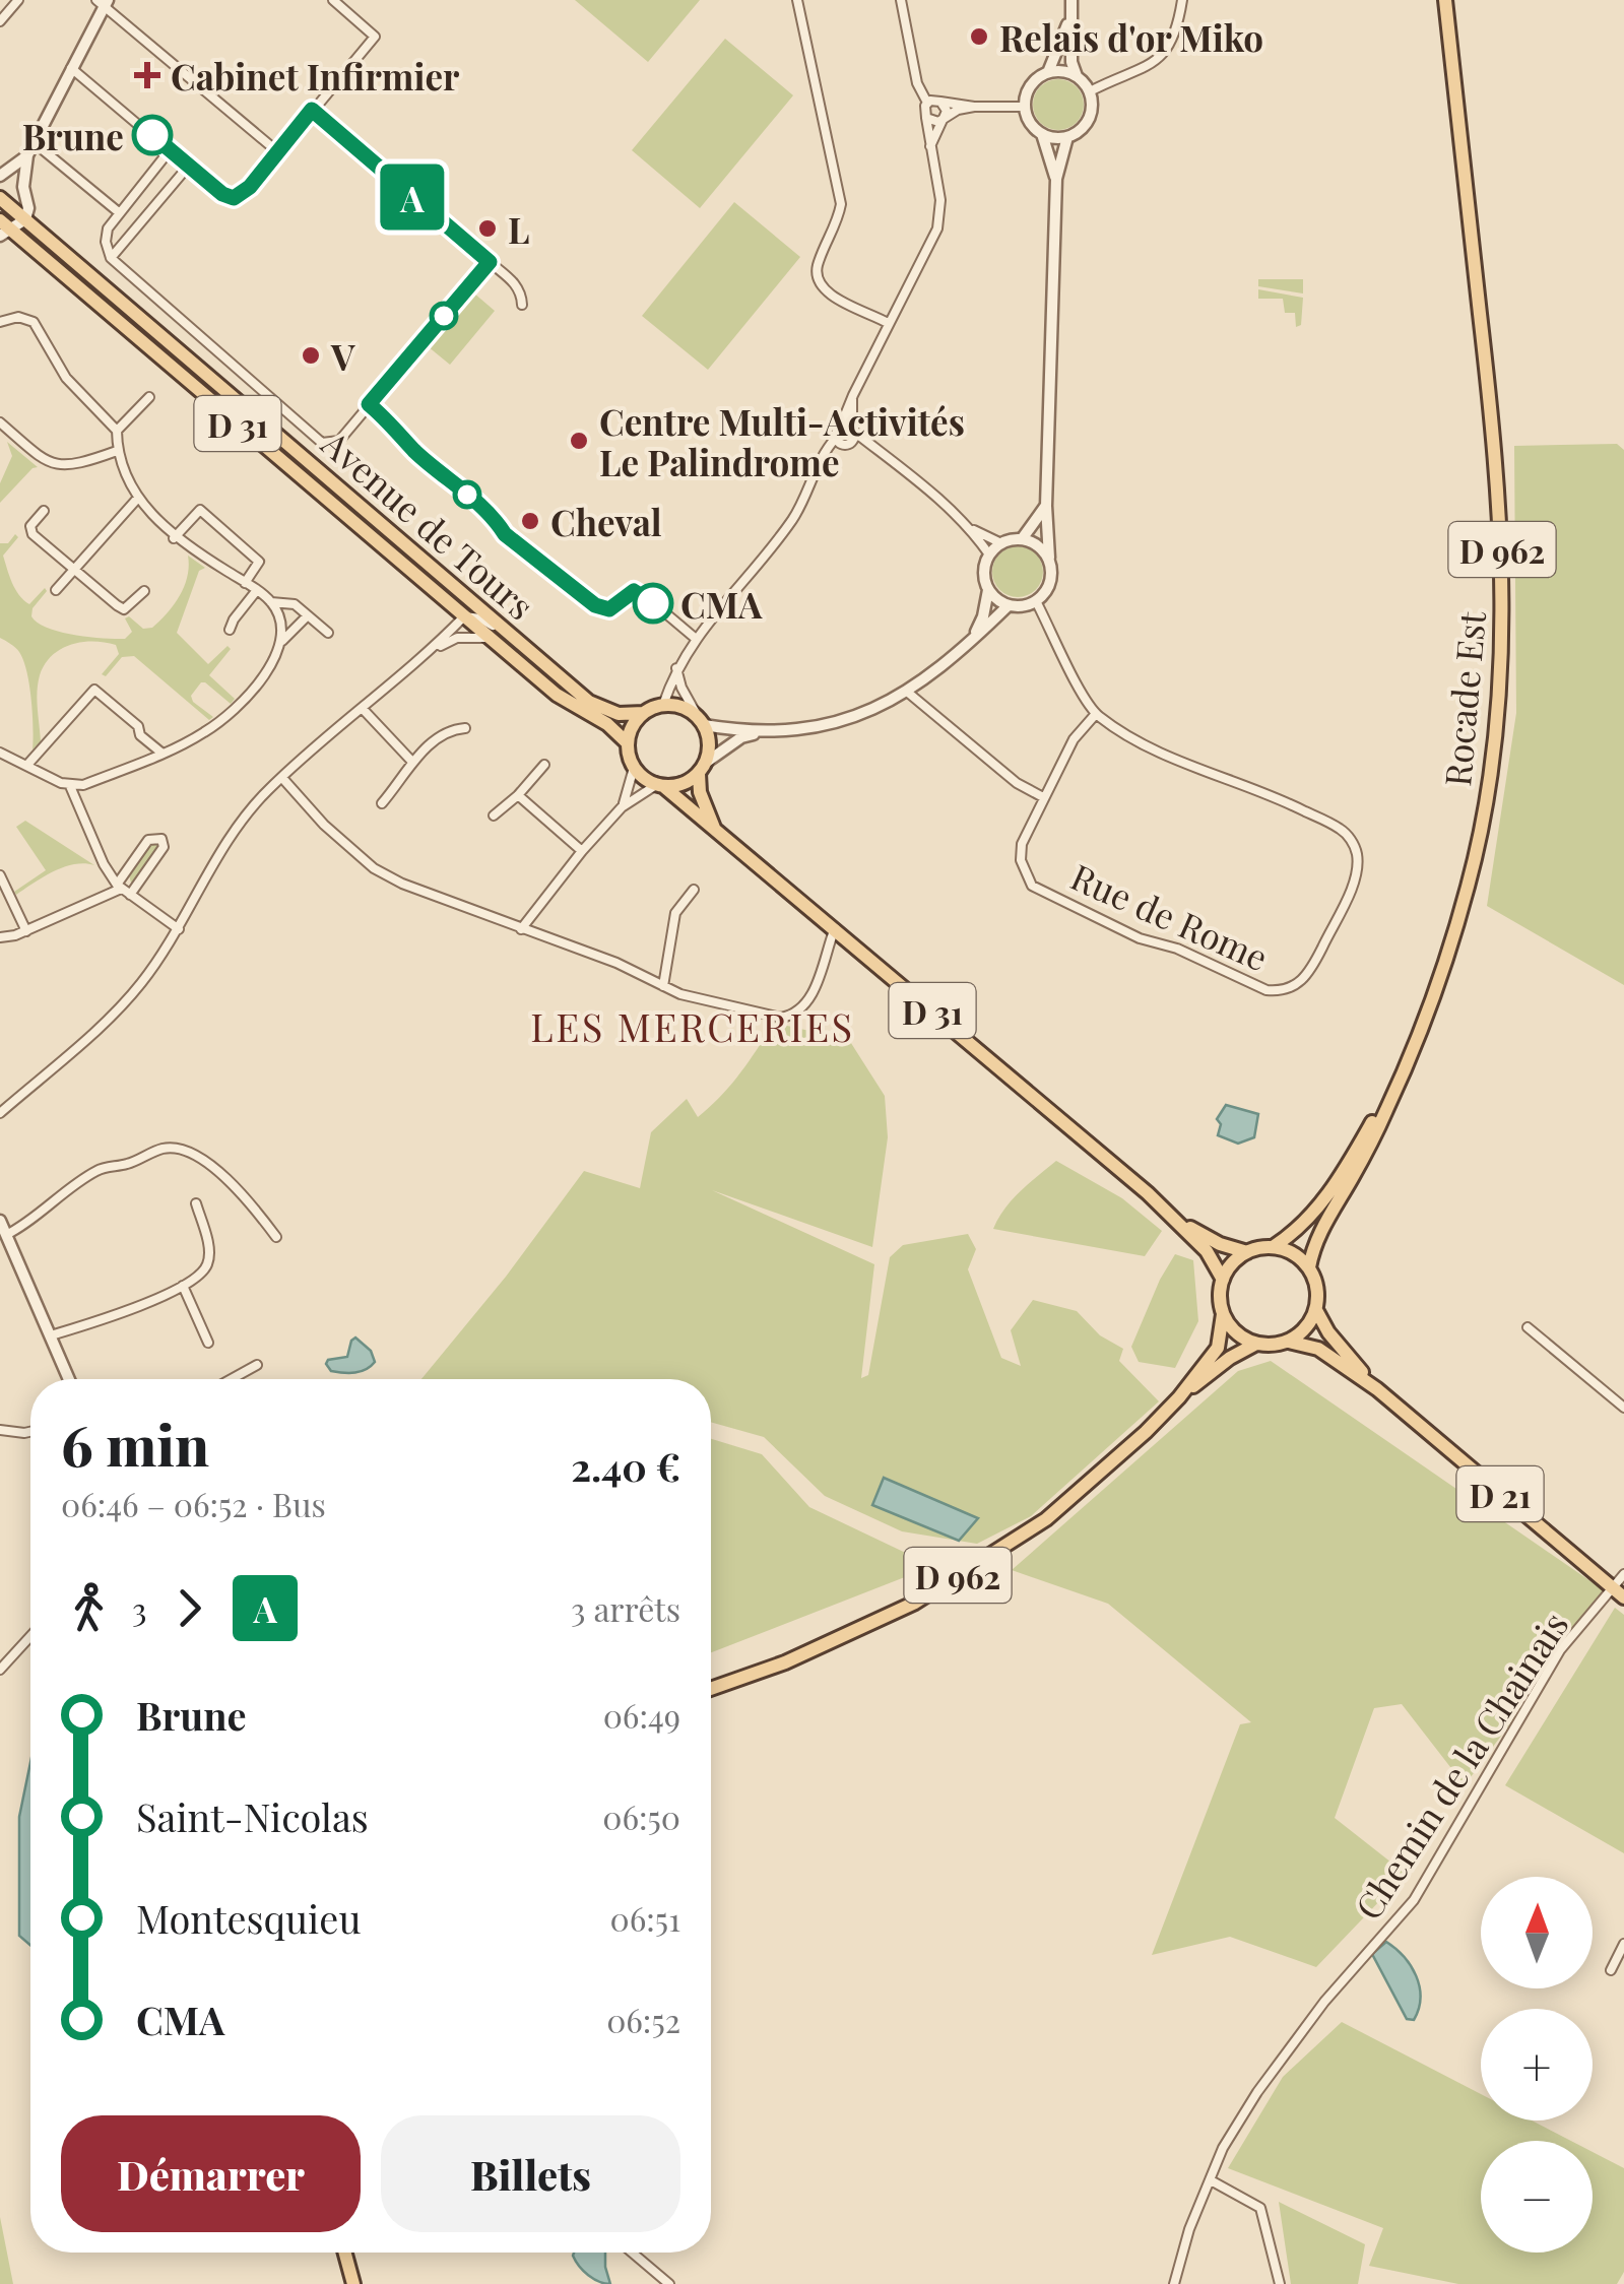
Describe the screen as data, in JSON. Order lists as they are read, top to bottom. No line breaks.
{"streets":{"main road":["D 31","Avenue de Tours","D 962","Rocade Est","D 21"],"street":["Rue de Rome","Chemin de la Chainais"]},"crossings":[["D 31","Avenue de Tours"],["D 31","D 962"],["D 31","Rocade Est"],["D 31","D 21"],["D 962","Rocade Est"],["D 962","D 21"],["Rocade Est","D 21"],["D 21","Chemin de la Chainais"]],"districts":["LES MERCERIES"],"places":{"other":["Relais d'or Miko","Brune","L","V","Centre Multi-Activités Le Palindrome","Cheval","CMA"],"health":["Cabinet Infirmier"]},"lines":["bus line A"],"north":"top","page":{"on_map":"A","heading":["6 min","06:46 – 06:52 · Bus","2.40 €"],"legs":["3","A","3 arrêts"],"list":[{"name":"Brune","value":"06:49"},{"name":"Saint-Nicolas","value":"06:50"},{"name":"Montesquieu","value":"06:51"},{"name":"CMA","value":"06:52"}],"map_buttons":["+","−"],"buttons":["Démarrer","Billets"]}}
